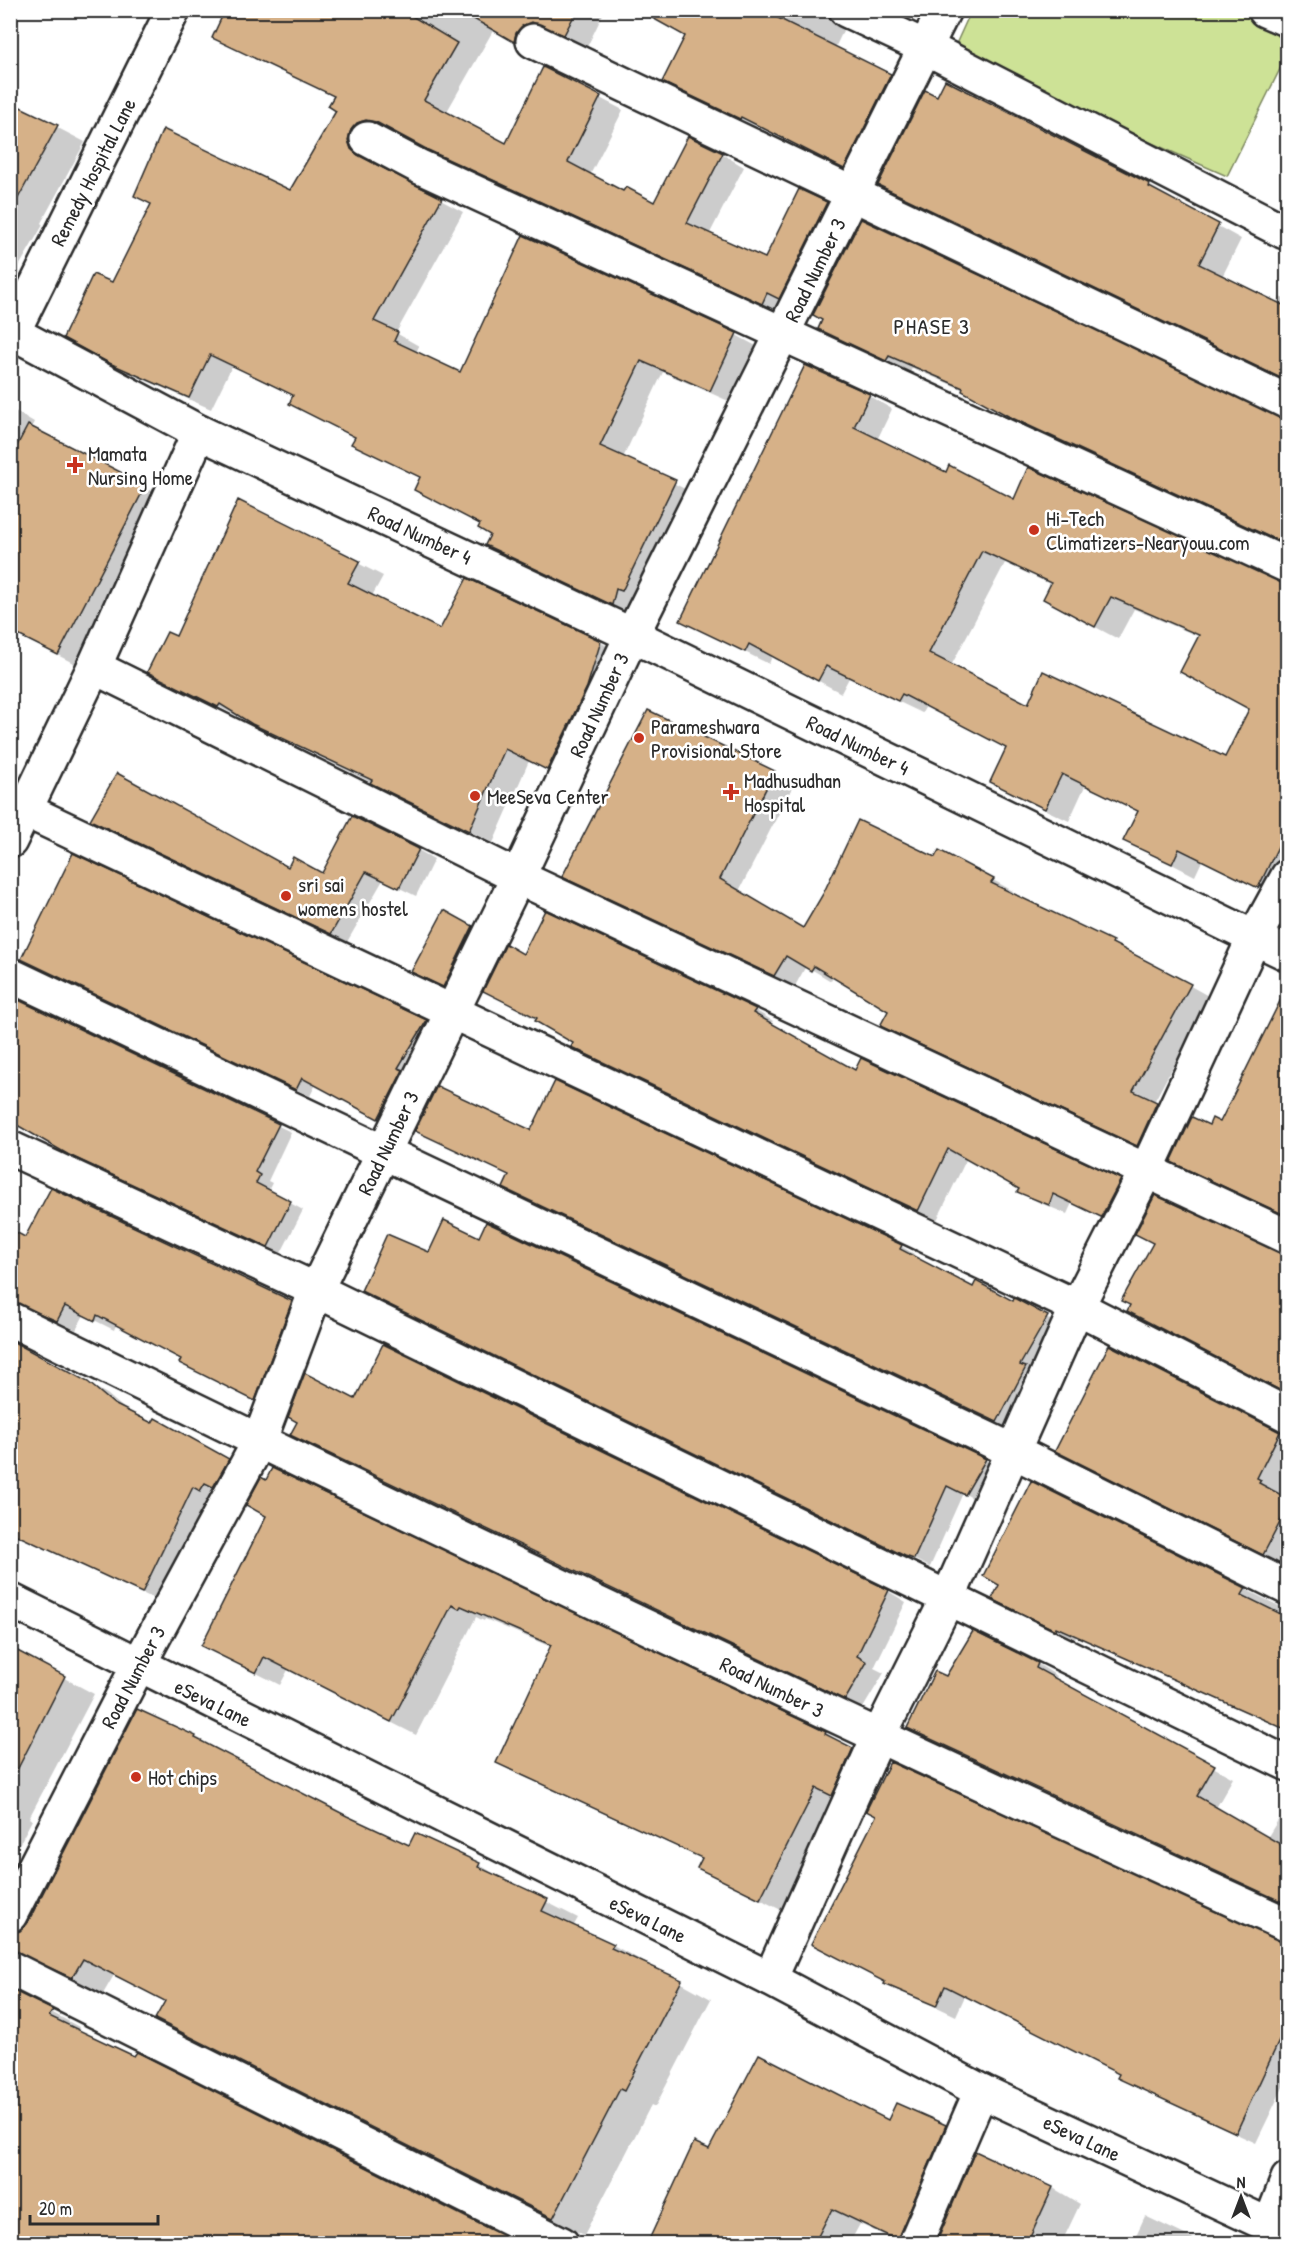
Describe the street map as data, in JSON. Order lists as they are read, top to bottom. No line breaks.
{"streets":{"street":["Remedy Hospital Lane","Road Number 3","Road Number 4","eSeva Lane"]},"crossings":[["Remedy Hospital Lane","Road Number 4"],["Road Number 3","Road Number 4"],["Road Number 3","eSeva Lane"]],"districts":["PHASE 3"],"places":{"health":["Mamata Nursing Home","Madhusudhan Hospital"],"other":["Hi-Tech Climatizers-Nearyouu.com","Parameshwara Provisional Store","MeeSeva Center","sri sai womens hostel","Hot chips"]},"scale_bar":"20 m","north":"top"}
